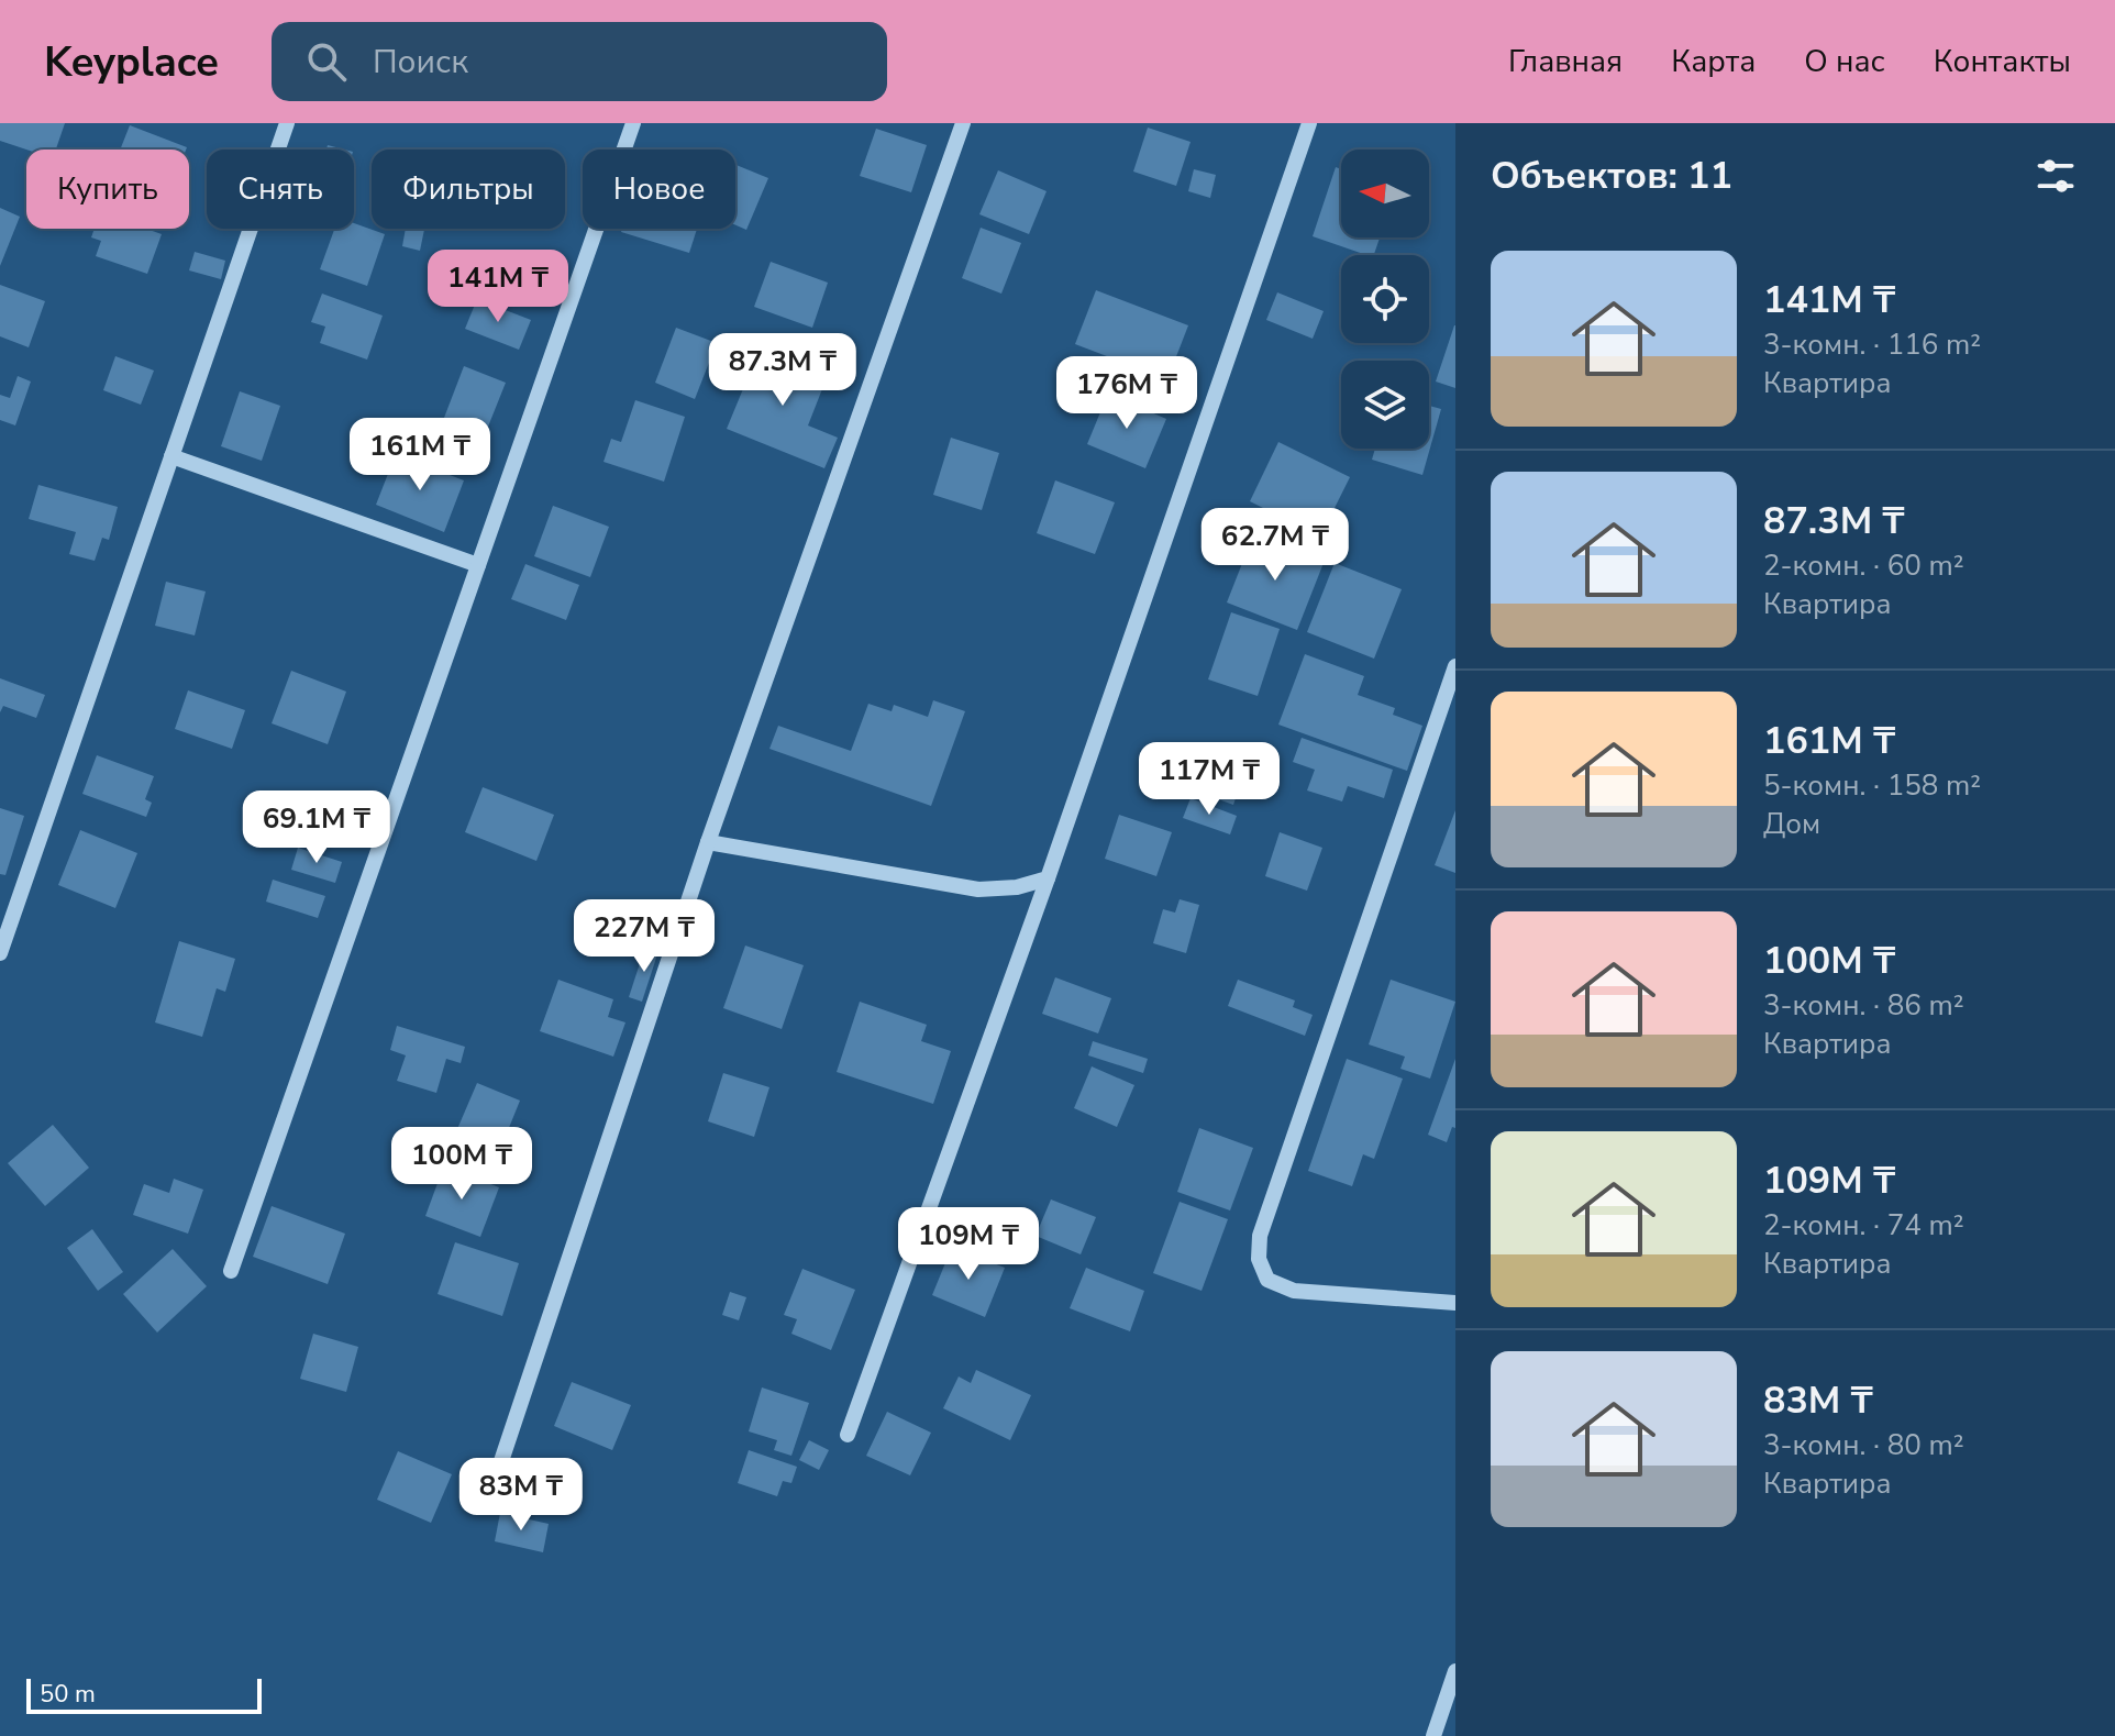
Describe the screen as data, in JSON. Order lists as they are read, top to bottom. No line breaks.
{"scale_bar":"50 m","north":"left","page":{"header":"Keyplace","search":"Поиск","nav":["Главная","Карта","О нас","Контакты"],"heading":"Объектов: 11","chip":["Купить","Снять","Фильтры","Новое"],"list":[{"name":"141M ₸","note":"3-комн. · 116 m² · Квартира"},{"name":"87.3M ₸","note":"2-комн. · 60 m² · Квартира"},{"name":"161M ₸","note":"5-комн. · 158 m² · Дом"},{"name":"100M ₸","note":"3-комн. · 86 m² · Квартира"},{"name":"109M ₸","note":"2-комн. · 74 m² · Квартира"},{"name":"83M ₸","note":"3-комн. · 80 m² · Квартира"}],"price":["141M ₸","87.3M ₸","176M ₸","161M ₸","62.7M ₸","117M ₸","69.1M ₸","227M ₸","100M ₸","109M ₸","83M ₸"],"scale":"50 m"}}
